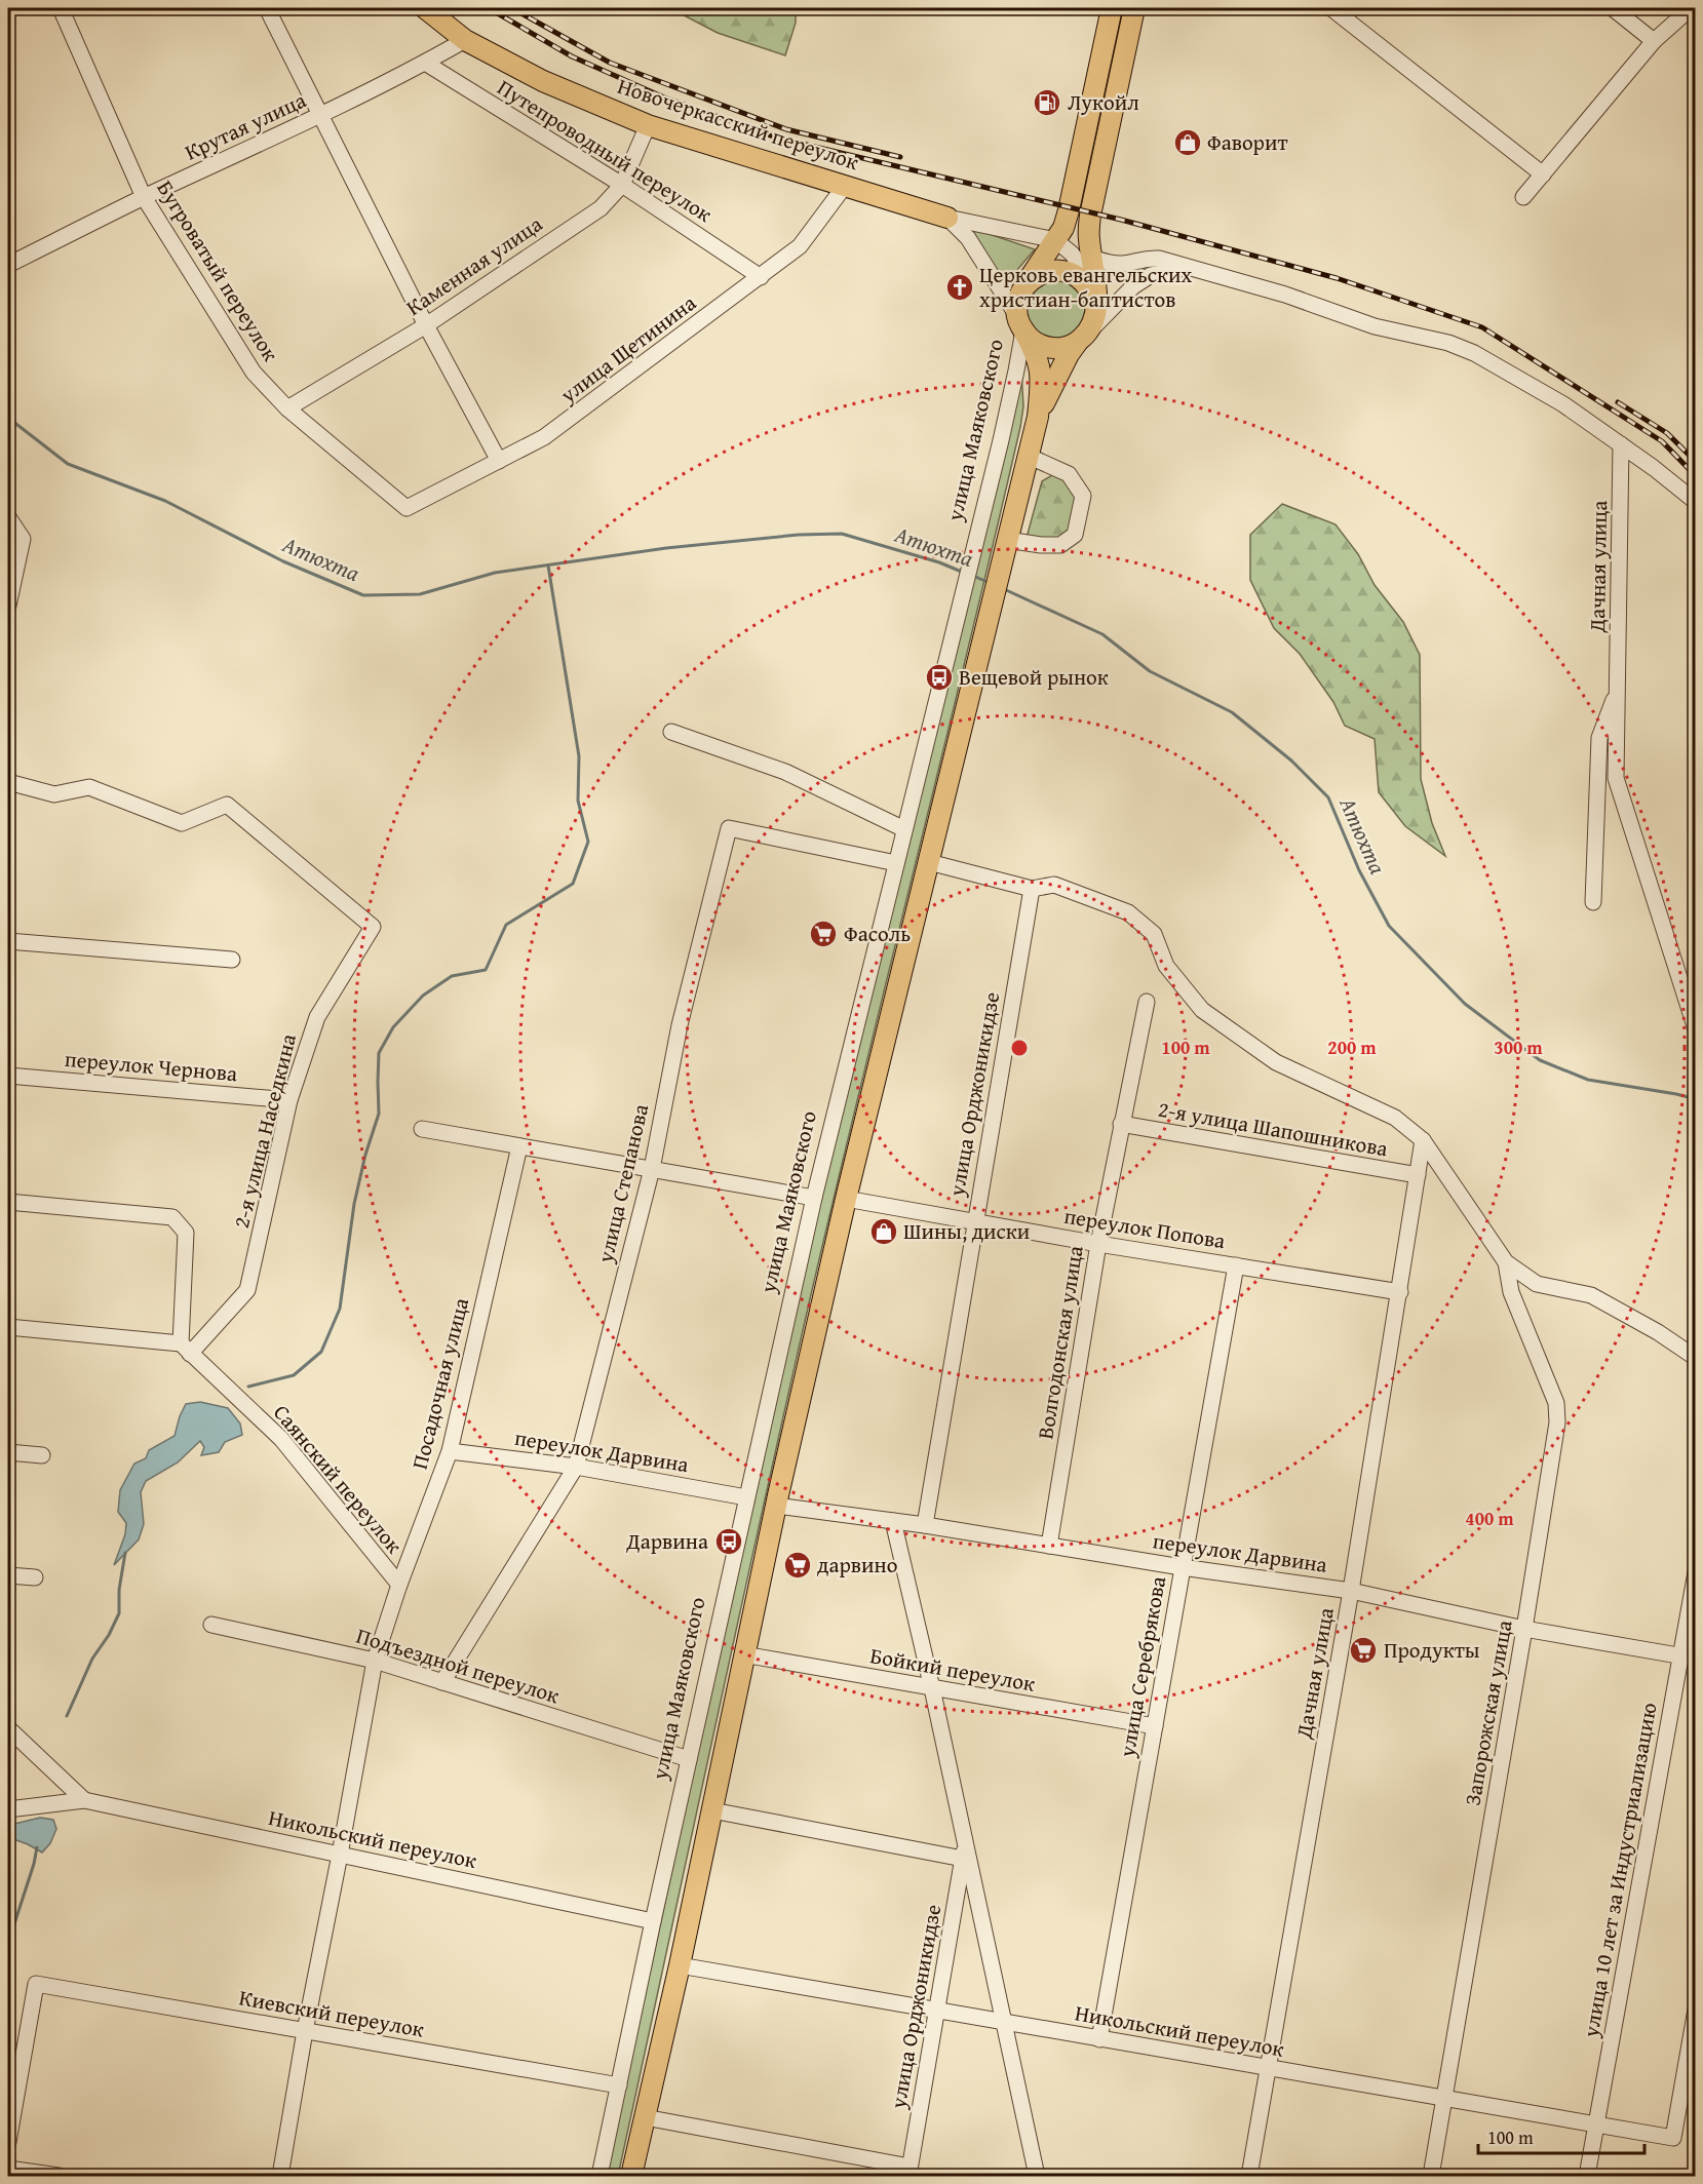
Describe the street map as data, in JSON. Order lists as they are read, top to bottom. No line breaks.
{"streets":{"main road":["Новочеркасский переулок","улица Маяковского"],"street":["Крутая улица","Путепроводный переулок","Каменная улица","Бугроватый переулок","улица Щетинина","Дачная улица","переулок Чернова","улица Орджоникидзе","2-я улица Шапошникова","2-я улица Наседкина","улица Степанова","переулок Попова","Волгодонская улица","Посадочная улица","переулок Дарвина","Саянский переулок","Подъездной переулок","улица Серебрякова","Бойкий переулок","Запорожская улица","Никольский переулок","улица 10 лет за Индустриализацию","Киевский переулок"]},"crossings":[["Новочеркасский переулок","Крутая улица"],["Новочеркасский переулок","Каменная улица"],["Новочеркасский переулок","улица Щетинина"],["Крутая улица","Путепроводный переулок"],["Крутая улица","Бугроватый переулок"],["Путепроводный переулок","Каменная улица"],["Путепроводный переулок","улица Щетинина"],["Каменная улица","Бугроватый переулок"],["Бугроватый переулок","улица Щетинина"],["улица Маяковского","улица Степанова"],["улица Маяковского","переулок Попова"],["улица Маяковского","переулок Дарвина"],["улица Маяковского","Подъездной переулок"],["улица Маяковского","Бойкий переулок"],["улица Маяковского","Никольский переулок"],["улица Маяковского","Киевский переулок"],["Дачная улица","2-я улица Шапошникова"],["Дачная улица","переулок Попова"],["Дачная улица","переулок Дарвина"],["Дачная улица","Никольский переулок"],["переулок Чернова","2-я улица Наседкина"],["улица Орджоникидзе","переулок Попова"],["улица Орджоникидзе","переулок Дарвина"],["улица Орджоникидзе","Бойкий переулок"],["улица Орджоникидзе","Никольский переулок"],["2-я улица Шапошникова","Волгодонская улица"],["2-я улица Наседкина","Саянский переулок"],["улица Степанова","переулок Дарвина"],["улица Степанова","Подъездной переулок"],["переулок Попова","Волгодонская улица"],["переулок Попова","улица Серебрякова"],["Волгодонская улица","переулок Дарвина"],["Посадочная улица","переулок Дарвина"],["Посадочная улица","Саянский переулок"],["Посадочная улица","Подъездной переулок"],["переулок Дарвина","улица Серебрякова"],["переулок Дарвина","Запорожская улица"],["переулок Дарвина","улица 10 лет за Индустриализацию"],["улица Серебрякова","Бойкий переулок"],["улица Серебрякова","Никольский переулок"],["Запорожская улица","Никольский переулок"],["Никольский переулок","улица 10 лет за Индустриализацию"]],"water":["Атюхта"],"places":{"fuel station":["Лукойл"],"shop":["Фаворит","Шины, диски"],"church":["Церковь евангельских христиан-баптистов"],"bus stop":["Вещевой рынок","Дарвина"],"supermarket":["Фасоль","дарвино","Продукты"]},"scale_bar":"100 m","rings":["100 m","200 m","300 m","400 m"]}
